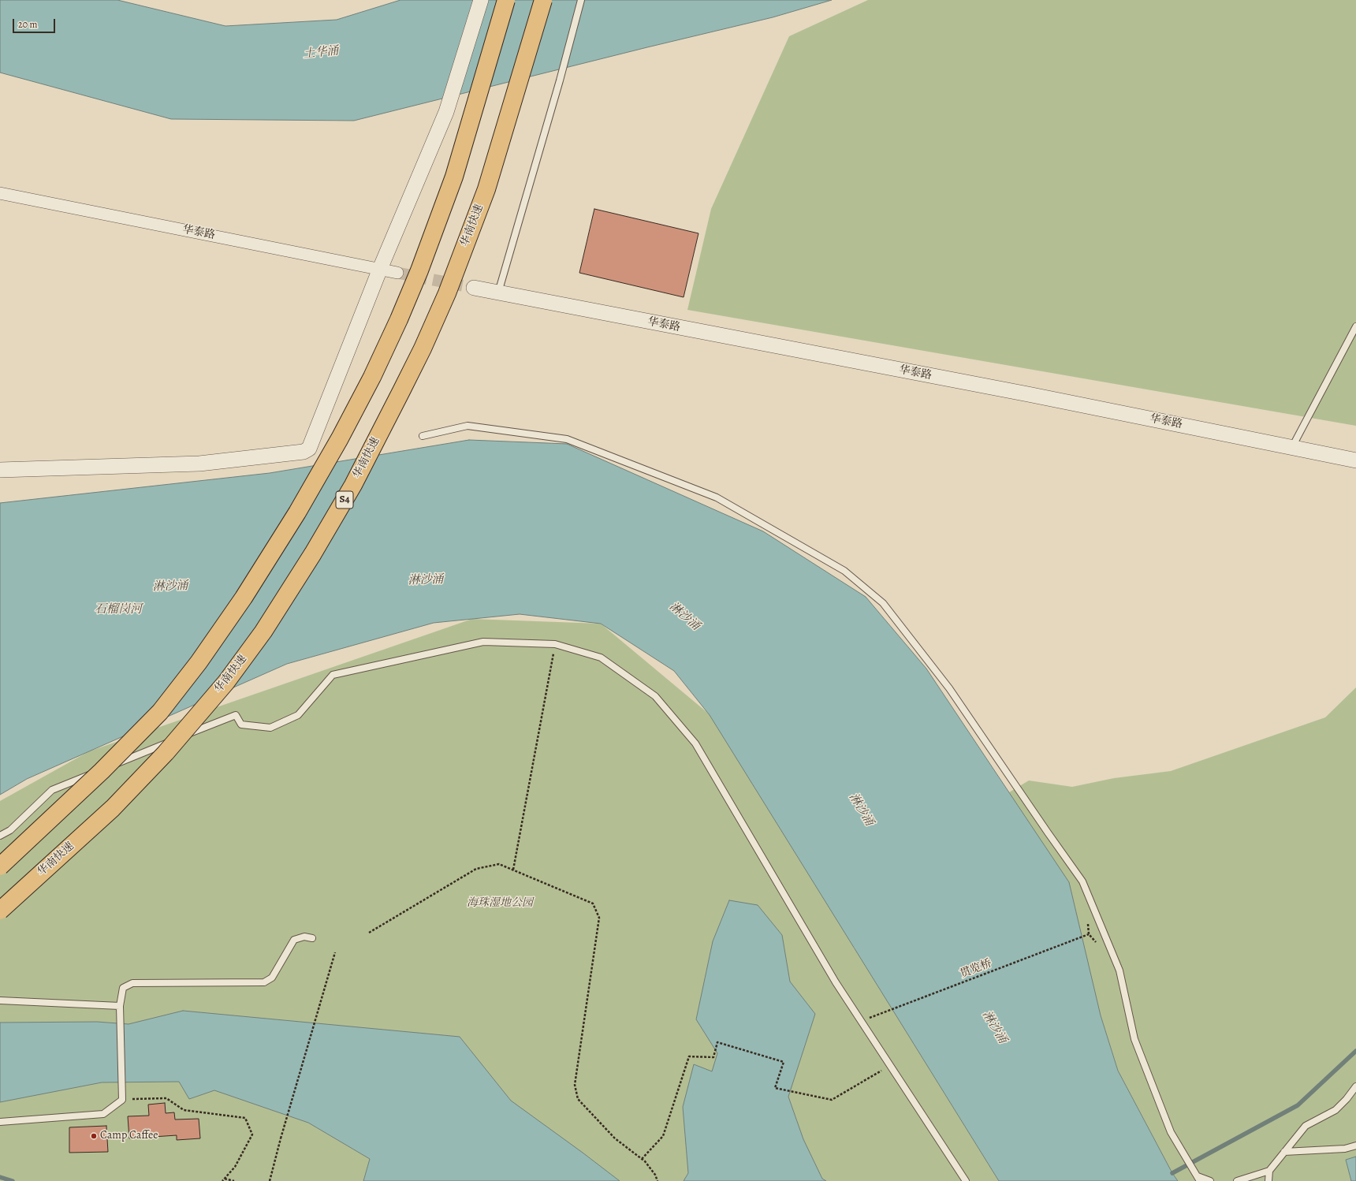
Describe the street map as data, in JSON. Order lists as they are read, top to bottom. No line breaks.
{"streets":{"highway":["华南快速","S4"],"street":["华泰路"],"path":["贯览桥"]},"water":["土华涌","淋沙涌","石榴岗河"],"parks":["海珠湿地公园"],"places":["Camp Caffee"],"scale_bar":"20 m"}
